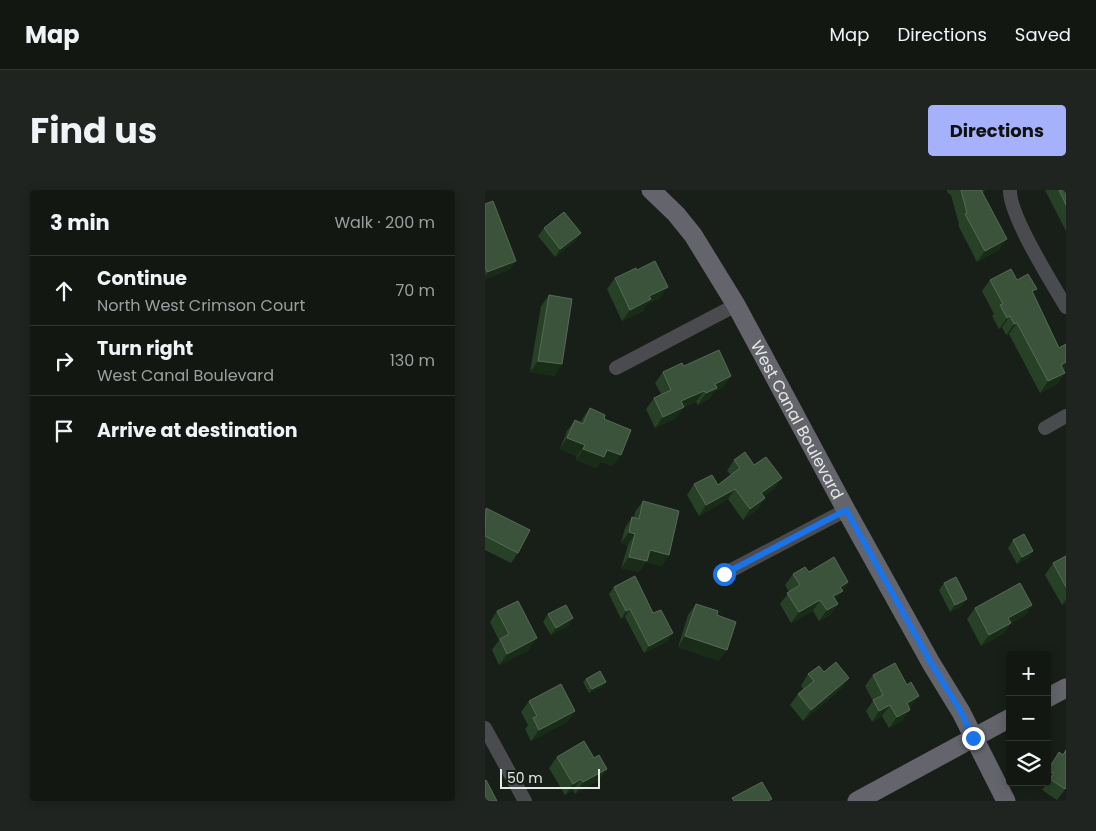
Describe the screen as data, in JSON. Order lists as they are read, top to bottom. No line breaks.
{"streets":{"street":["West Canal Boulevard"]},"scale_bar":"50 m","page":{"header":"Map","nav":["Map","Directions","Saved"],"title":"Find us","buttons":"Directions","heading":["3 min","Walk · 200 m"],"list":[["Continue","North West Crimson Court","70 m"],["Turn right","West Canal Boulevard","130 m"],"Arrive at destination"],"map_buttons":["+","−"],"scale":"50 m"}}
